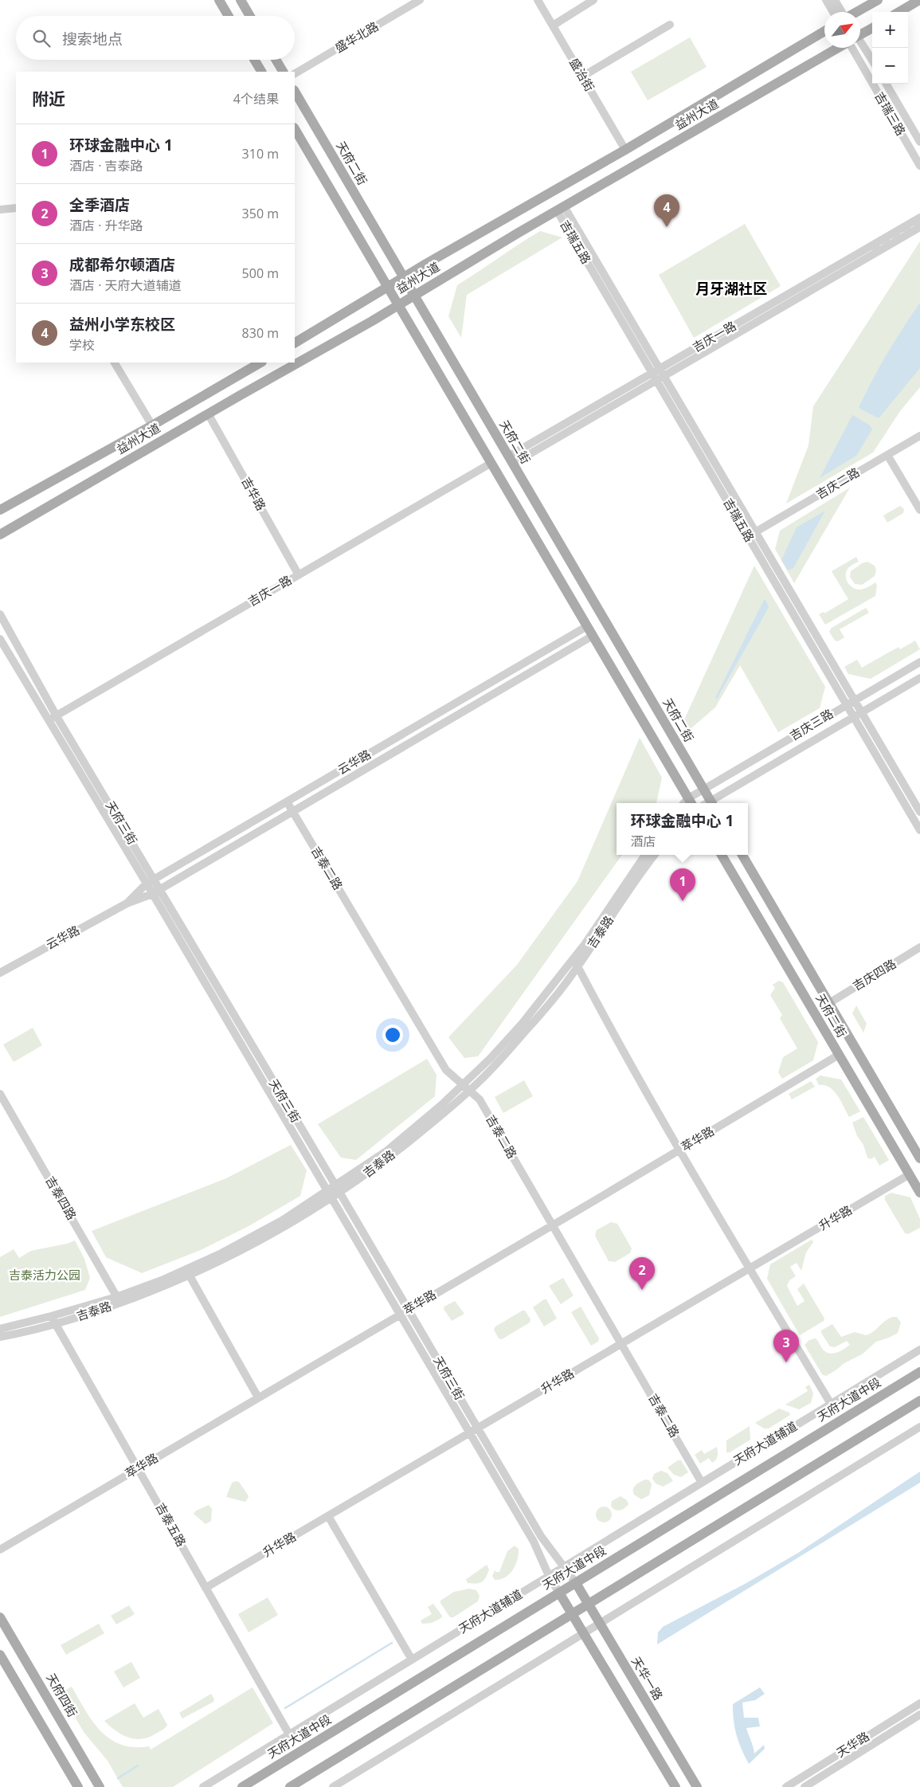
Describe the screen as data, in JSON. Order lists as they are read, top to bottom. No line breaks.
{"streets":{"main road":["益州大道","天府二街","天府大道中段","天华一路","天府四街"],"street":["盛华北路","盛治街","吉瑞三路","吉瑞五路","吉庆一路","吉庆二路","吉华路","吉庆三路","云华路","天府三街","吉泰二路","吉泰路","吉庆四路","萃华路","吉泰四路","升华路","天府大道辅道","吉泰五路","天华路"]},"crossings":[["盛治街","益州大道"],["益州大道","天府二街"],["益州大道","吉瑞五路"],["益州大道","吉华路"],["天府二街","吉庆一路"],["天府二街","吉庆三路"],["天府二街","吉庆四路"],["天府二街","萃华路"],["天府二街","升华路"],["吉瑞五路","吉庆一路"],["吉瑞五路","吉庆二路"],["吉瑞五路","吉庆三路"],["吉庆一路","吉华路"],["吉庆一路","天府三街"],["云华路","天府三街"],["云华路","吉泰二路"],["天府三街","吉泰路"],["天府三街","萃华路"],["天府三街","升华路"],["天府三街","天府大道中段"],["天府三街","天府大道辅道"],["天府三街","天华一路"],["吉泰二路","吉泰路"],["吉泰二路","萃华路"],["吉泰二路","升华路"],["吉泰二路","天府大道辅道"],["吉泰路","吉泰四路"],["吉泰路","吉泰五路"],["萃华路","吉泰五路"],["升华路","吉泰五路"],["天府大道中段","天华一路"],["天府大道辅道","吉泰五路"]],"districts":["月牙湖社区"],"parks":["吉泰活力公园"],"north":"top right","page":{"map_buttons":["+","−"],"search":"搜索地点","heading":["附近","4个结果"],"list":[{"mark":"1","name":"环球金融中心 1","note":"酒店 · 吉泰路","value":"310 m"},{"mark":"2","name":"全季酒店","note":"酒店 · 升华路","value":"350 m"},{"mark":"3","name":"成都希尔顿酒店","note":"酒店 · 天府大道辅道","value":"500 m"},{"mark":"4","name":"益州小学东校区","note":"学校","value":"830 m"}],"pins":["4","1","2","3"],"popup":["环球金融中心 1","酒店"]}}
